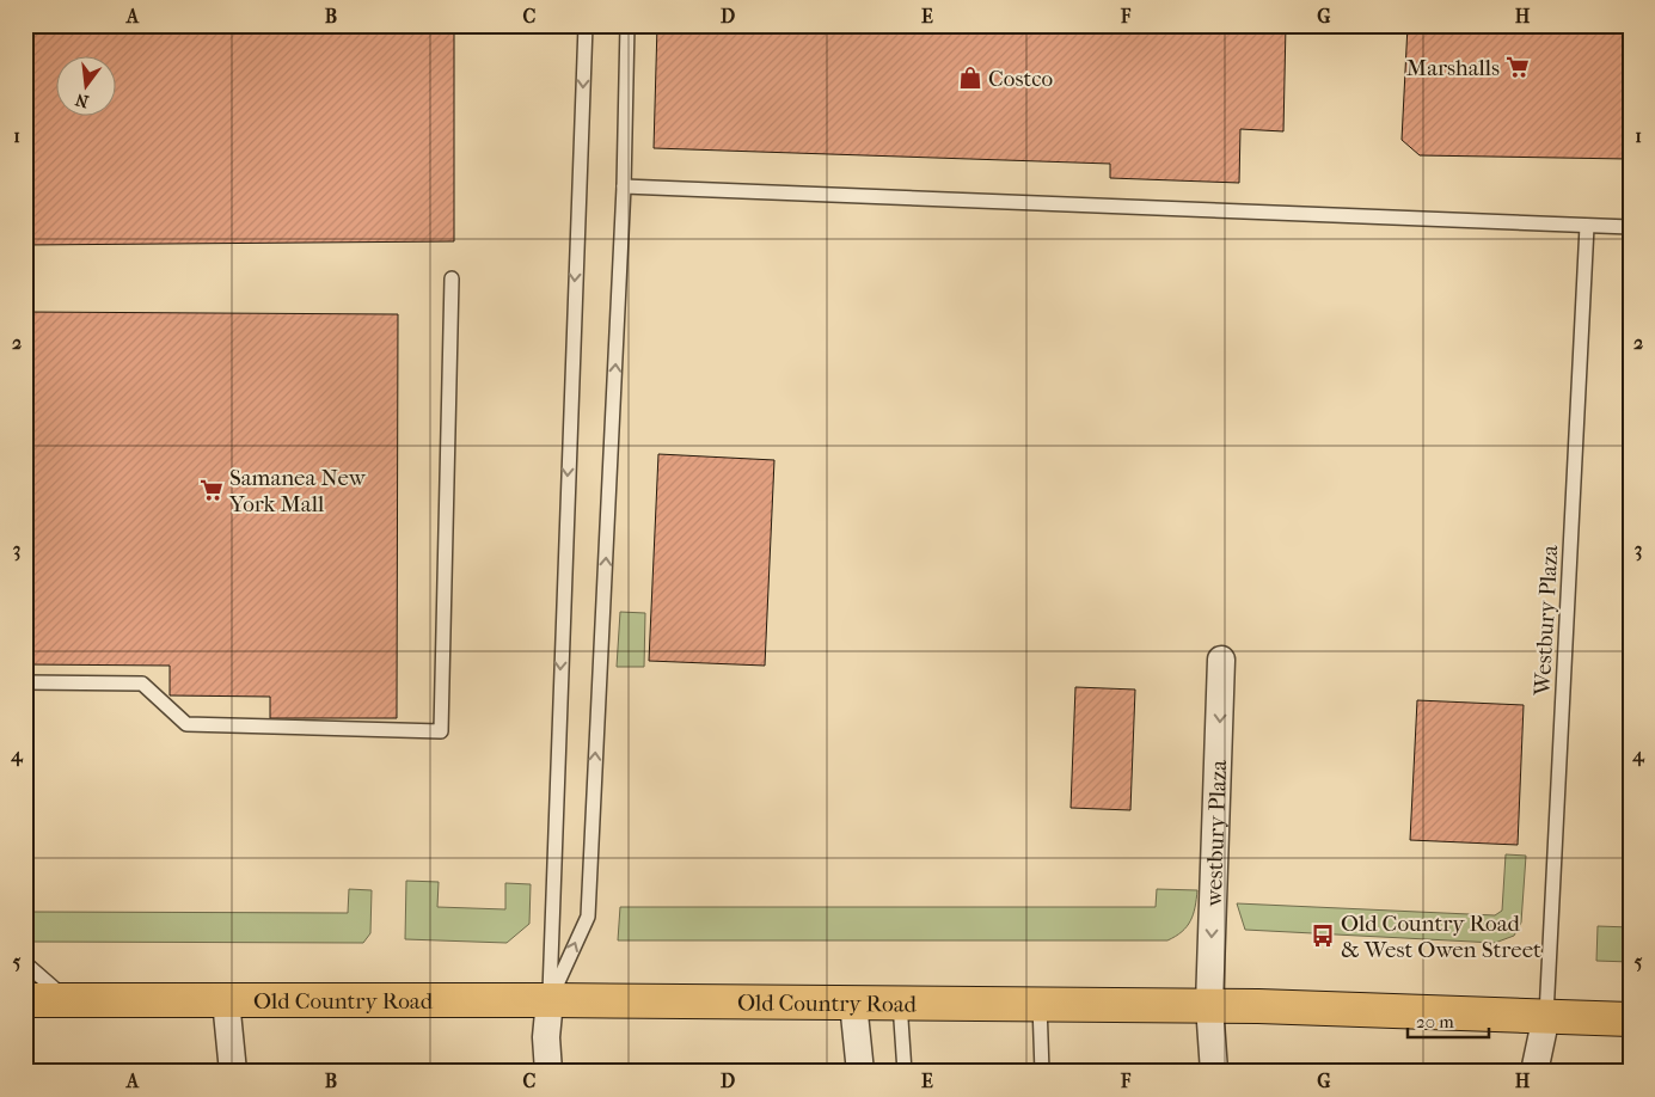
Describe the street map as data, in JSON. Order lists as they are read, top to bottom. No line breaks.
{"streets":{"main road":["Old Country Road"],"street":["westbury Plaza"],"lane":["Westbury Plaza"]},"crossings":[["Westbury Plaza","Old Country Road"],["westbury Plaza","Old Country Road"]],"one_way":["westbury Plaza"],"places":{"supermarket":["Marshalls","Samanea New York Mall"],"shop":["Costco"],"bus stop":["Old Country Road & West Owen Street"]},"scale_bar":"20 m","north":"bottom","grid":{"columns":["A","B","C","D","E","F","G","H"],"rows":["1","2","3","4","5"]}}
